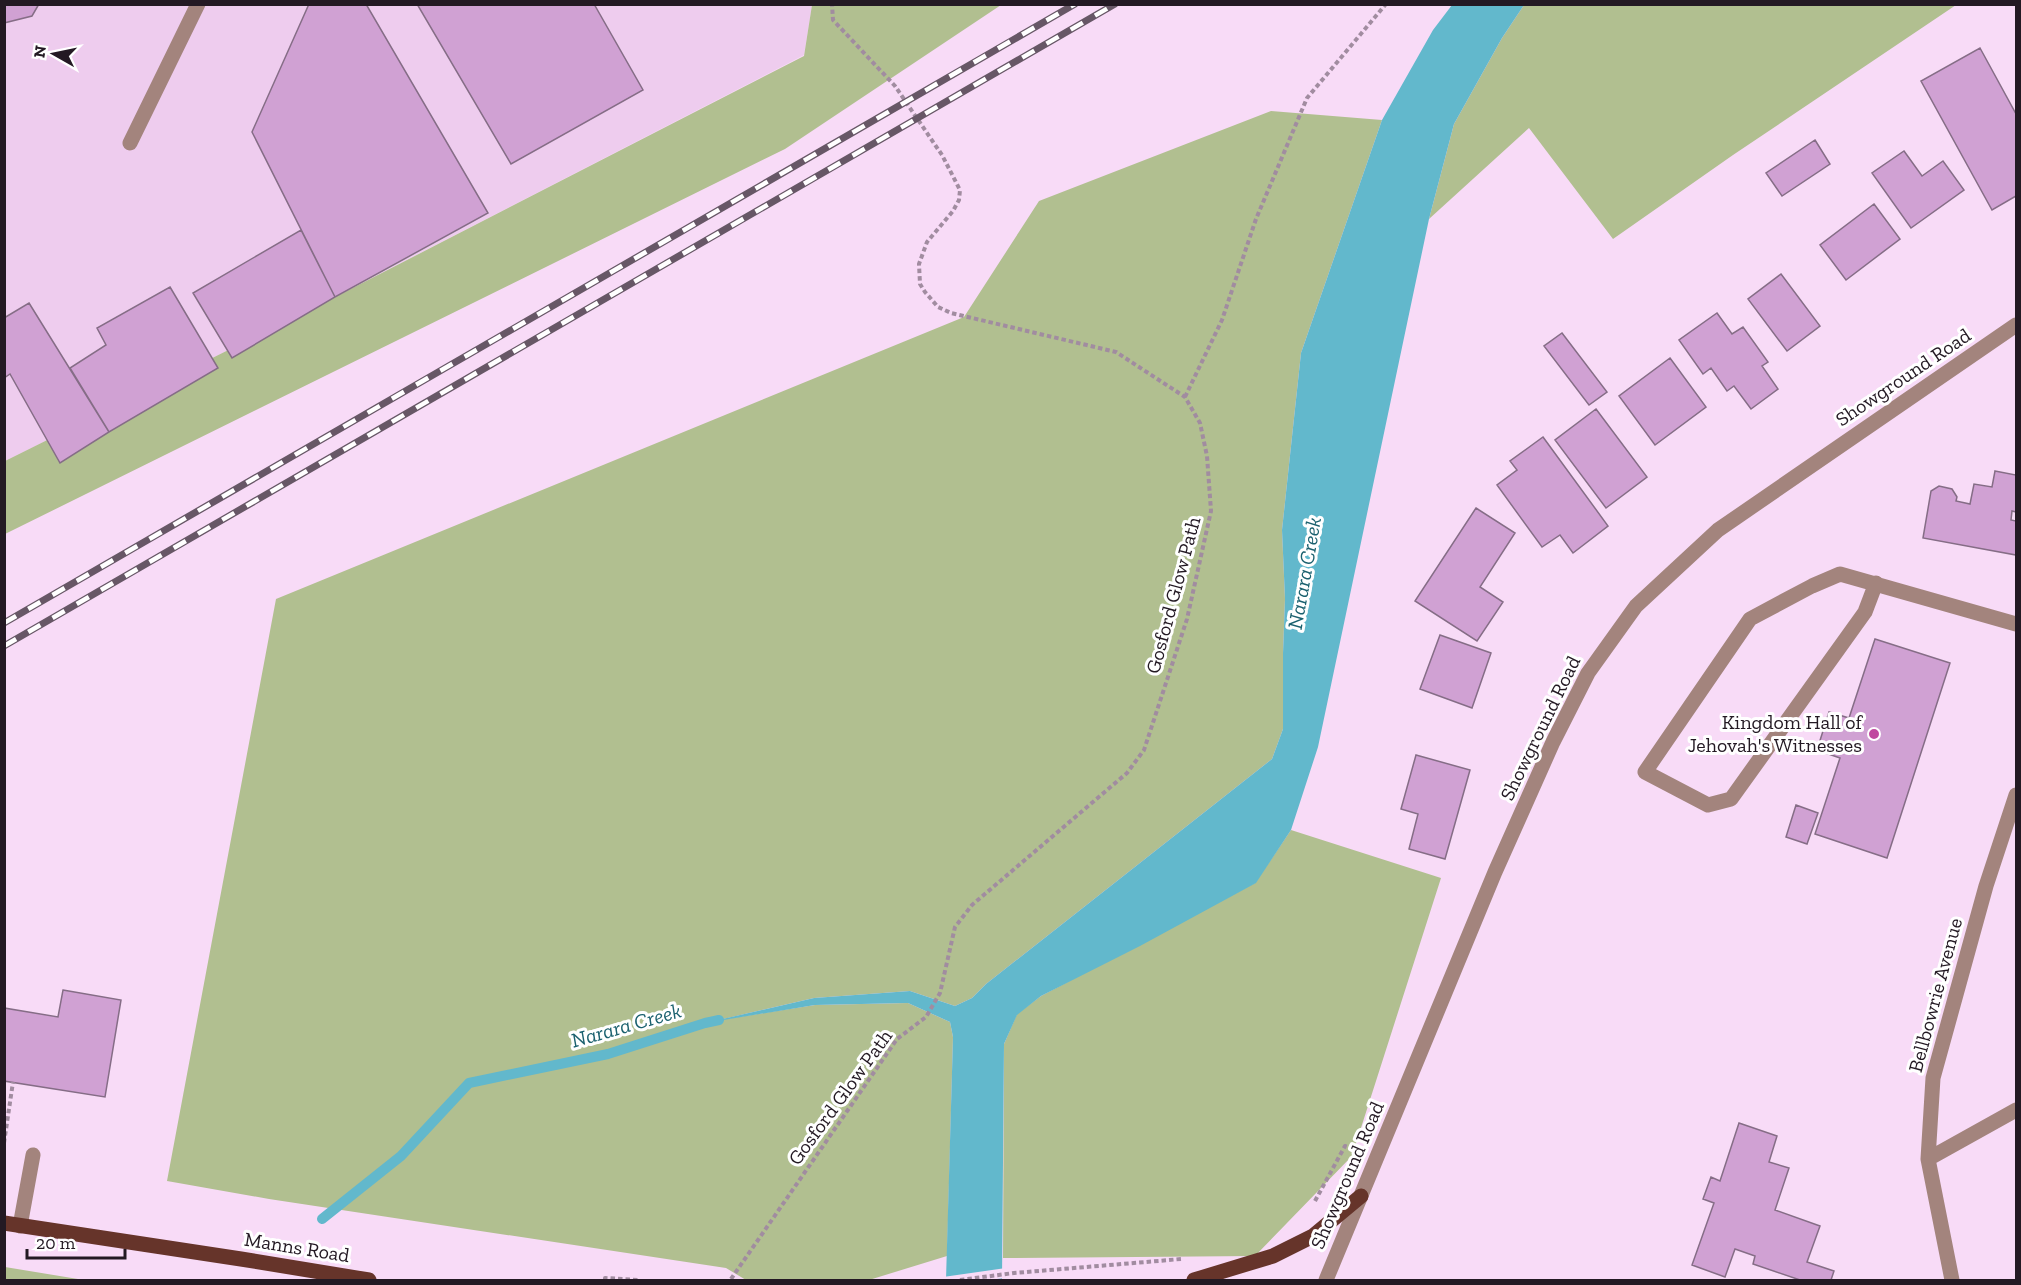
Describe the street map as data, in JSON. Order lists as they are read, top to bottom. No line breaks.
{"streets":{"main road":["Manns Road"],"street":["Showground Road","Bellbowrie Avenue"],"path":["Gosford Glow Path"]},"water":["Narara Creek"],"places":["Kingdom Hall of Jehovah's Witnesses"],"scale_bar":"20 m","north":"left"}
